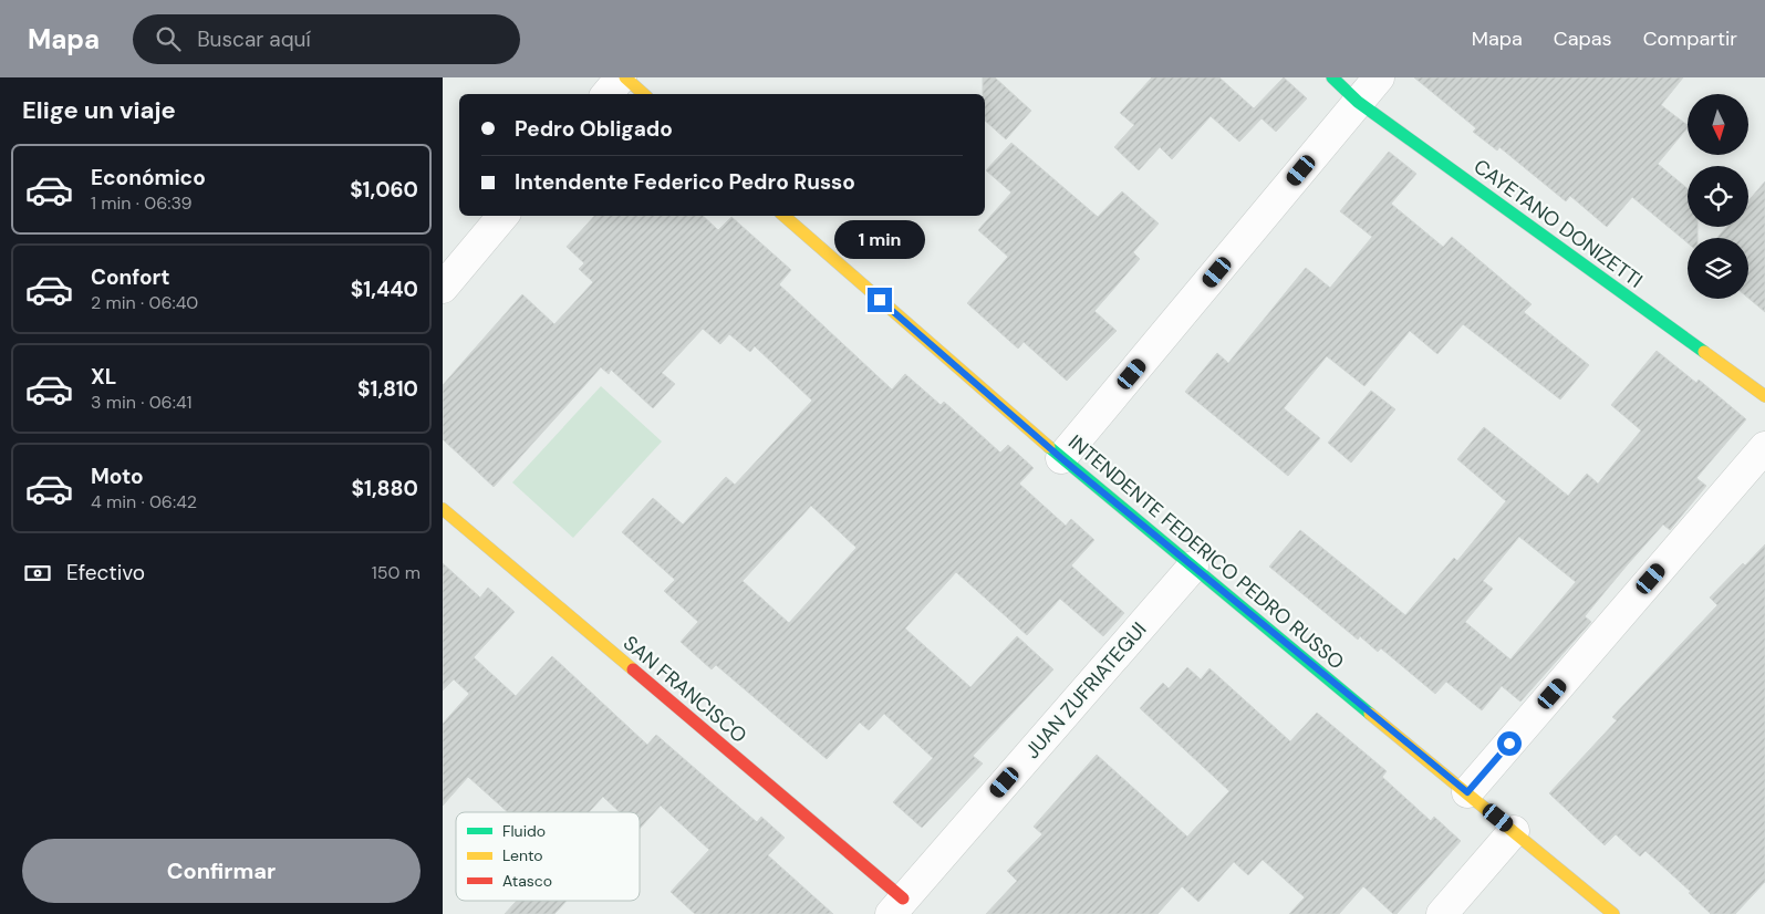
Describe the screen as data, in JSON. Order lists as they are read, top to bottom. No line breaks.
{"streets":{"street":["CAYETANO DONIZETTI","INTENDENTE FEDERICO PEDRO RUSSO","SAN FRANCISCO","JUAN ZUFRIATEGUI"]},"crossings":[["INTENDENTE FEDERICO PEDRO RUSSO","JUAN ZUFRIATEGUI"],["SAN FRANCISCO","JUAN ZUFRIATEGUI"]],"legend":["Fluido","Lento","Atasco"],"north":"bottom","page":{"header":"Mapa","search":"Buscar aquí","nav":["Mapa","Capas","Compartir"],"heading":"Elige un viaje","banner":["Pedro Obligado","Intendente Federico Pedro Russo"],"list":[{"name":"Económico","note":"1 min · 06:39","value":"$1,060"},{"name":"Confort","note":"2 min · 06:40","value":"$1,440"},{"name":"XL","note":"3 min · 06:41","value":"$1,810"},{"name":"Moto","note":"4 min · 06:42","value":"$1,880"}],"bubble":"1 min","pay":["Efectivo","150 m"],"buttons":"Confirmar"}}
